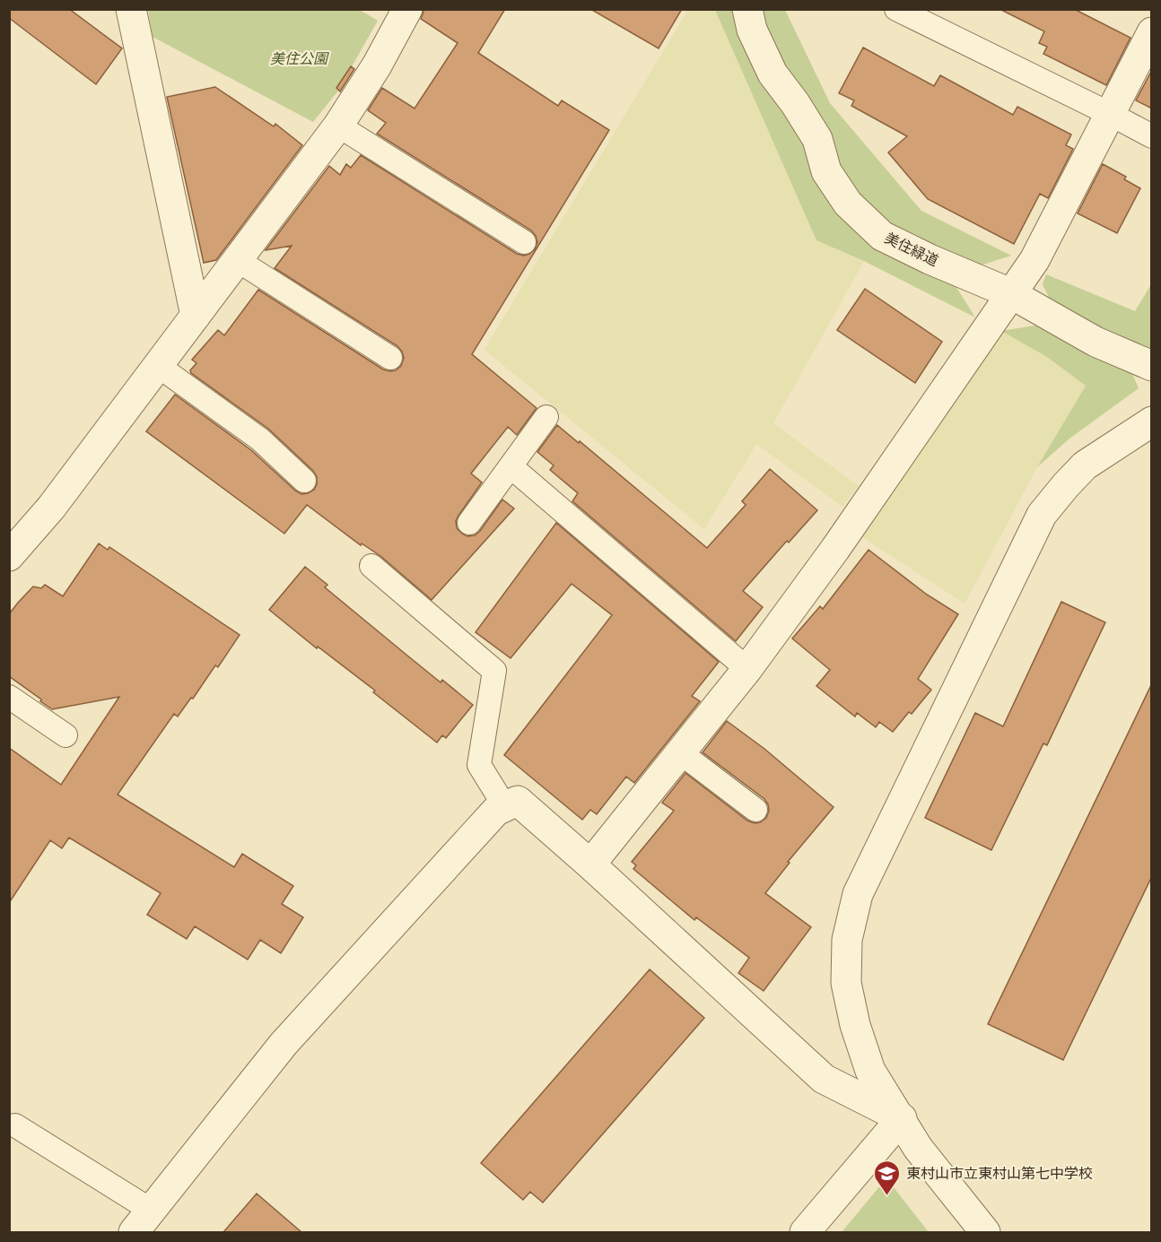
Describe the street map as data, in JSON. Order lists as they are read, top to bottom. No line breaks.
{"streets":{"street":["美住緑道"]},"parks":["美住公園"],"places":{"school or university":["東村山市立東村山第七中学校"]}}
